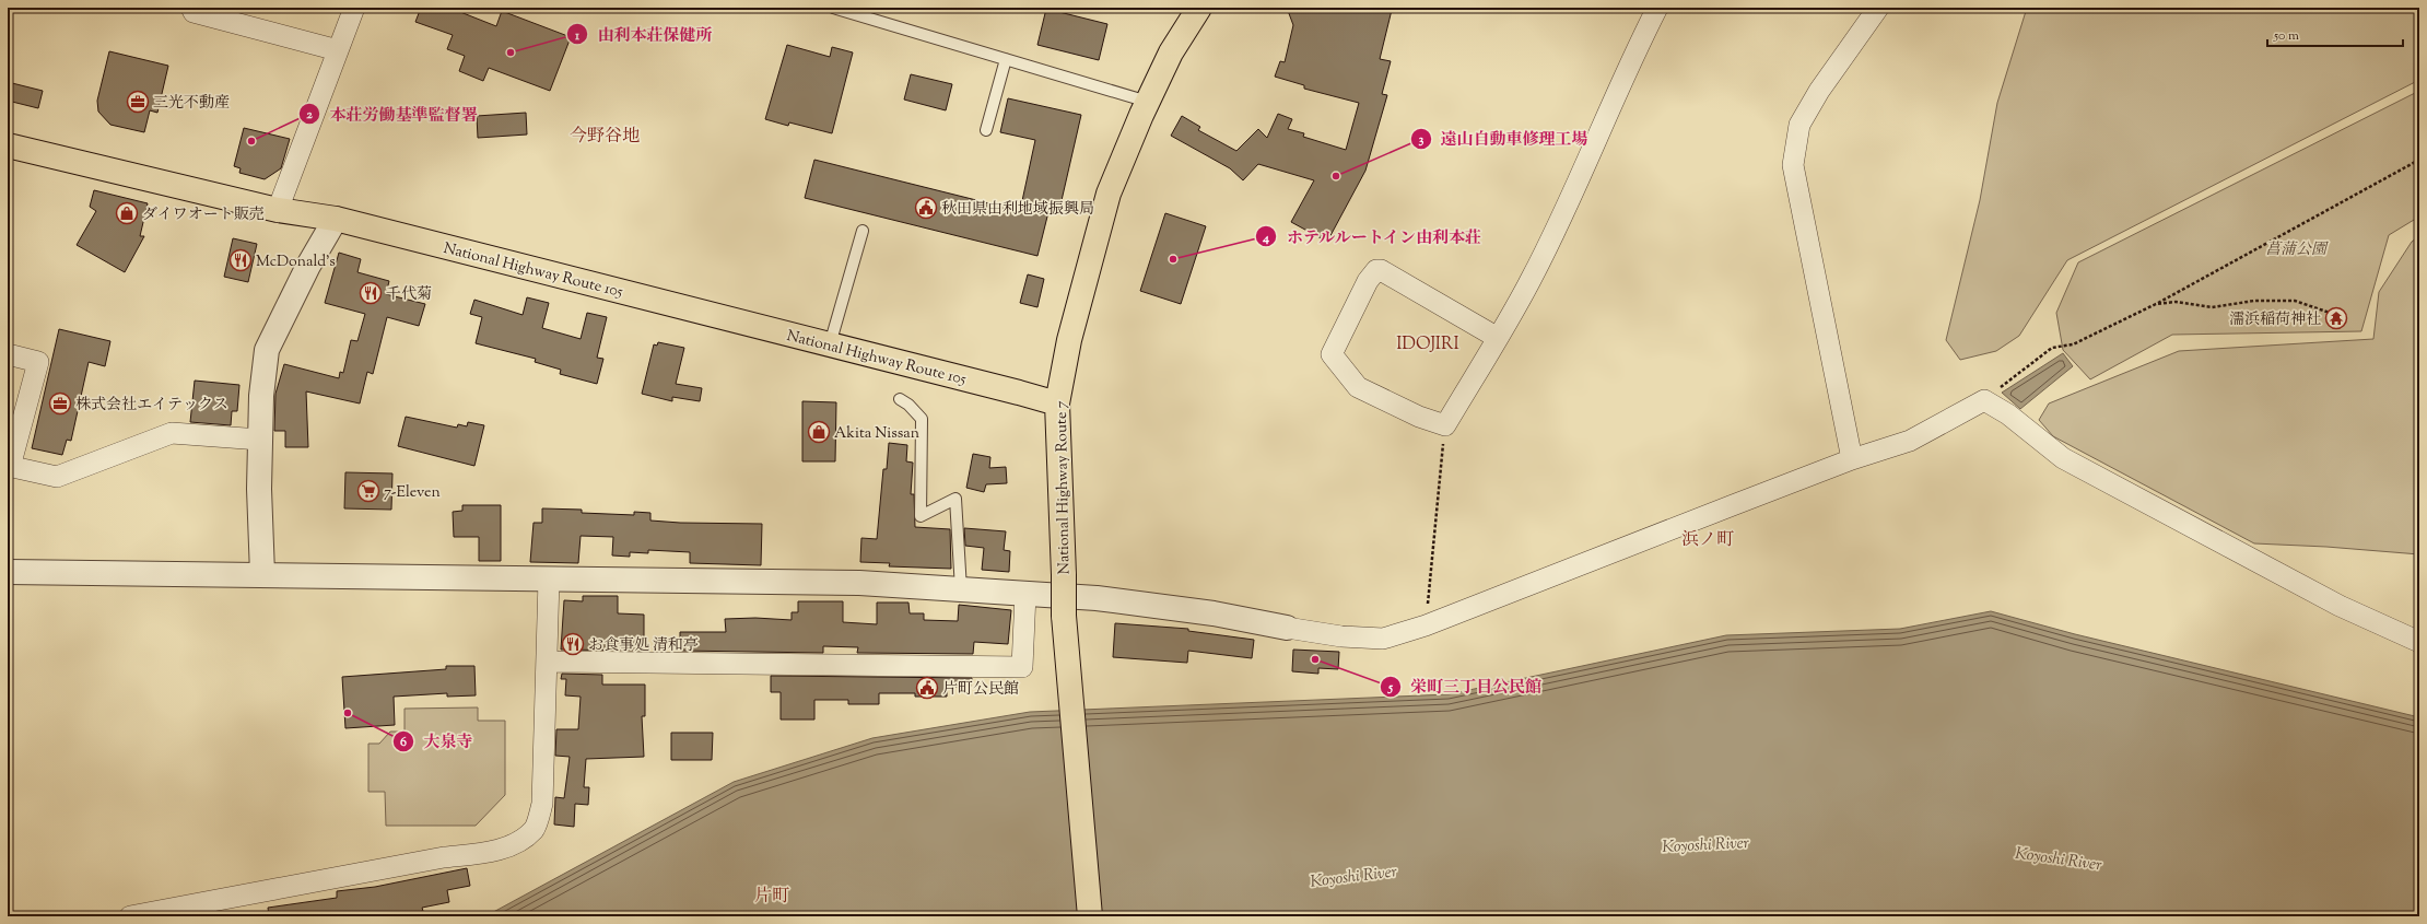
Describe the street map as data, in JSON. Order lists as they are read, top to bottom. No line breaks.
{"streets":{"highway":["National Highway Route 105","National Highway Route 7"]},"crossings":[["National Highway Route 105","National Highway Route 7"]],"districts":["今野谷地","IDOJIRI","浜ノ町","片町"],"water":["Koyoshi River"],"parks":["菖蒲公園"],"places":{"other":["由利本荘保健所","本荘労働基準監督署","遠山自動車修理工場","ホテルルートイン由利本荘","栄町三丁目公民館","大泉寺"],"office":["三光不動産","株式会社エイテックス"],"public building":["秋田県由利地域振興局","片町公民館"],"shop":["ダイワオート販売","Akita Nissan"],"restaurant":["McDonald's","千代菊","お食事処 清和亭"],"temple":["濡浜稲荷神社"],"supermarket":["7-Eleven"]},"scale_bar":"50 m"}
